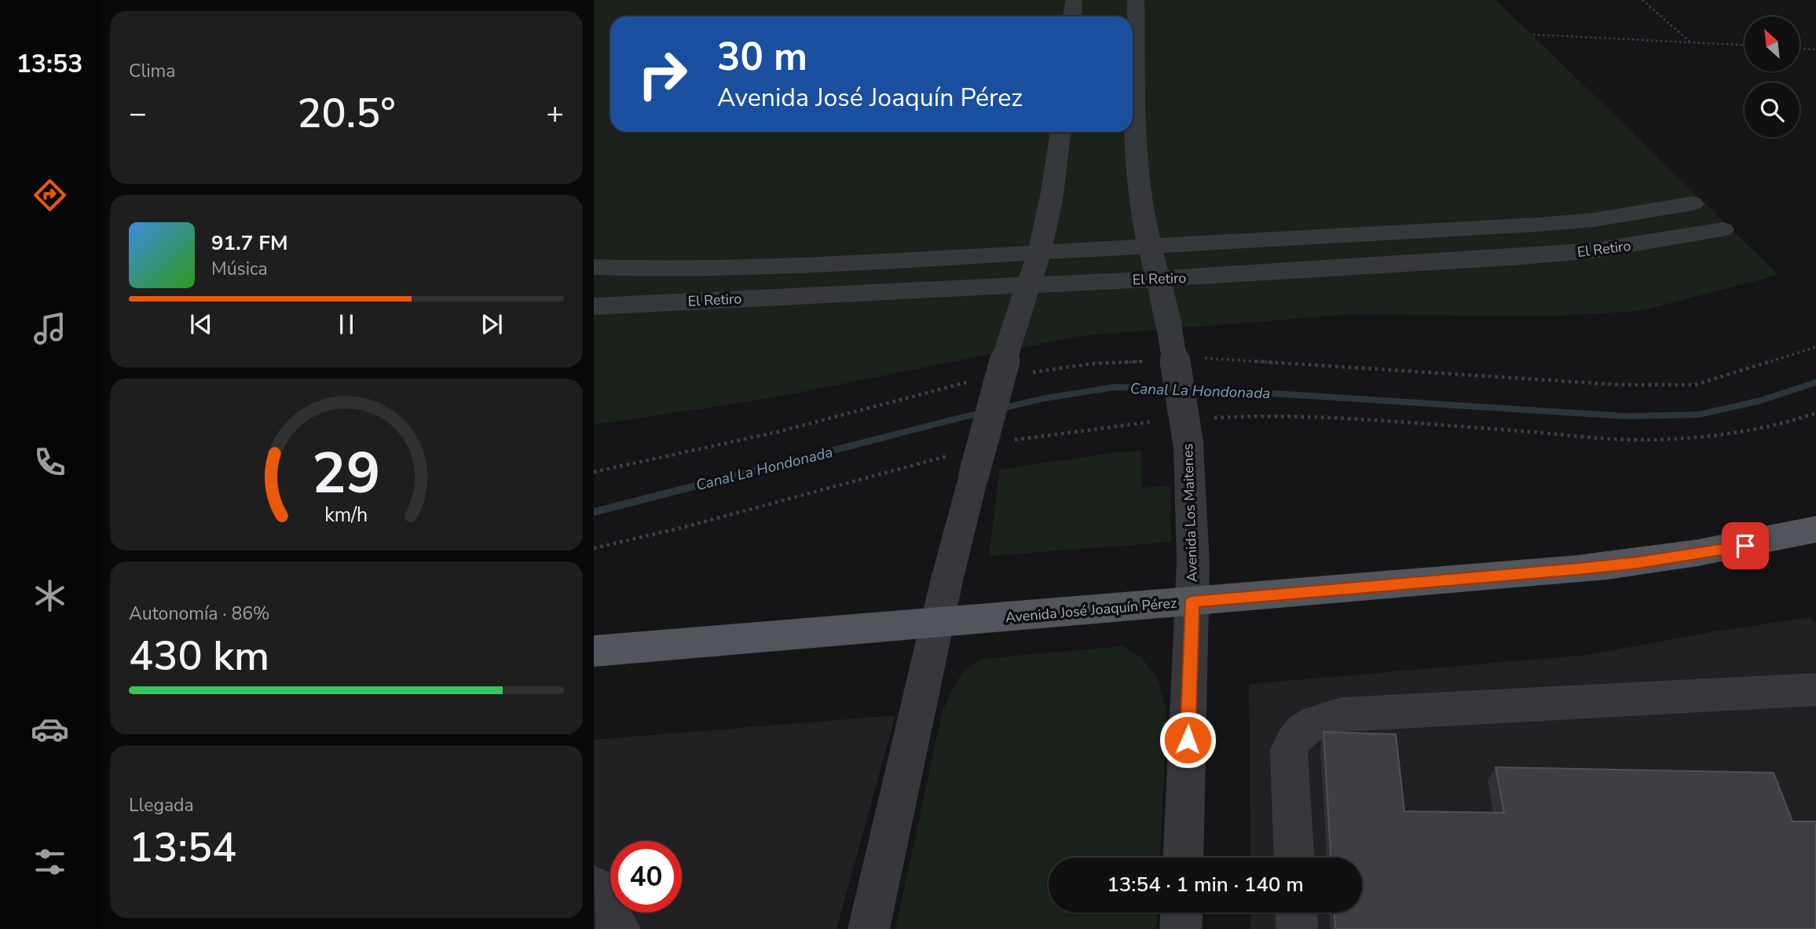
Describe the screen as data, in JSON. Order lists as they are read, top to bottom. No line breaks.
{"streets":{"main road":["Avenida José Joaquín Pérez"],"street":["El Retiro","Avenida Los Maitenes"]},"crossings":[["El Retiro","Avenida Los Maitenes"],["Avenida Los Maitenes","Avenida José Joaquín Pérez"]],"water":["Canal La Hondonada"],"north":"top left","page":{"tabs":"13:53","tile":["Clima",["Autonomía · 86%","430 km"],["Llegada","13:54"]],"turn":["30 m","Avenida José Joaquín Pérez"],"heat":["−","20.5°","+"],"song":["91.7 FM","Música"],"limit":"40","trip":"13:54 · 1 min · 140 m","gauge":["29","km/h"]}}
